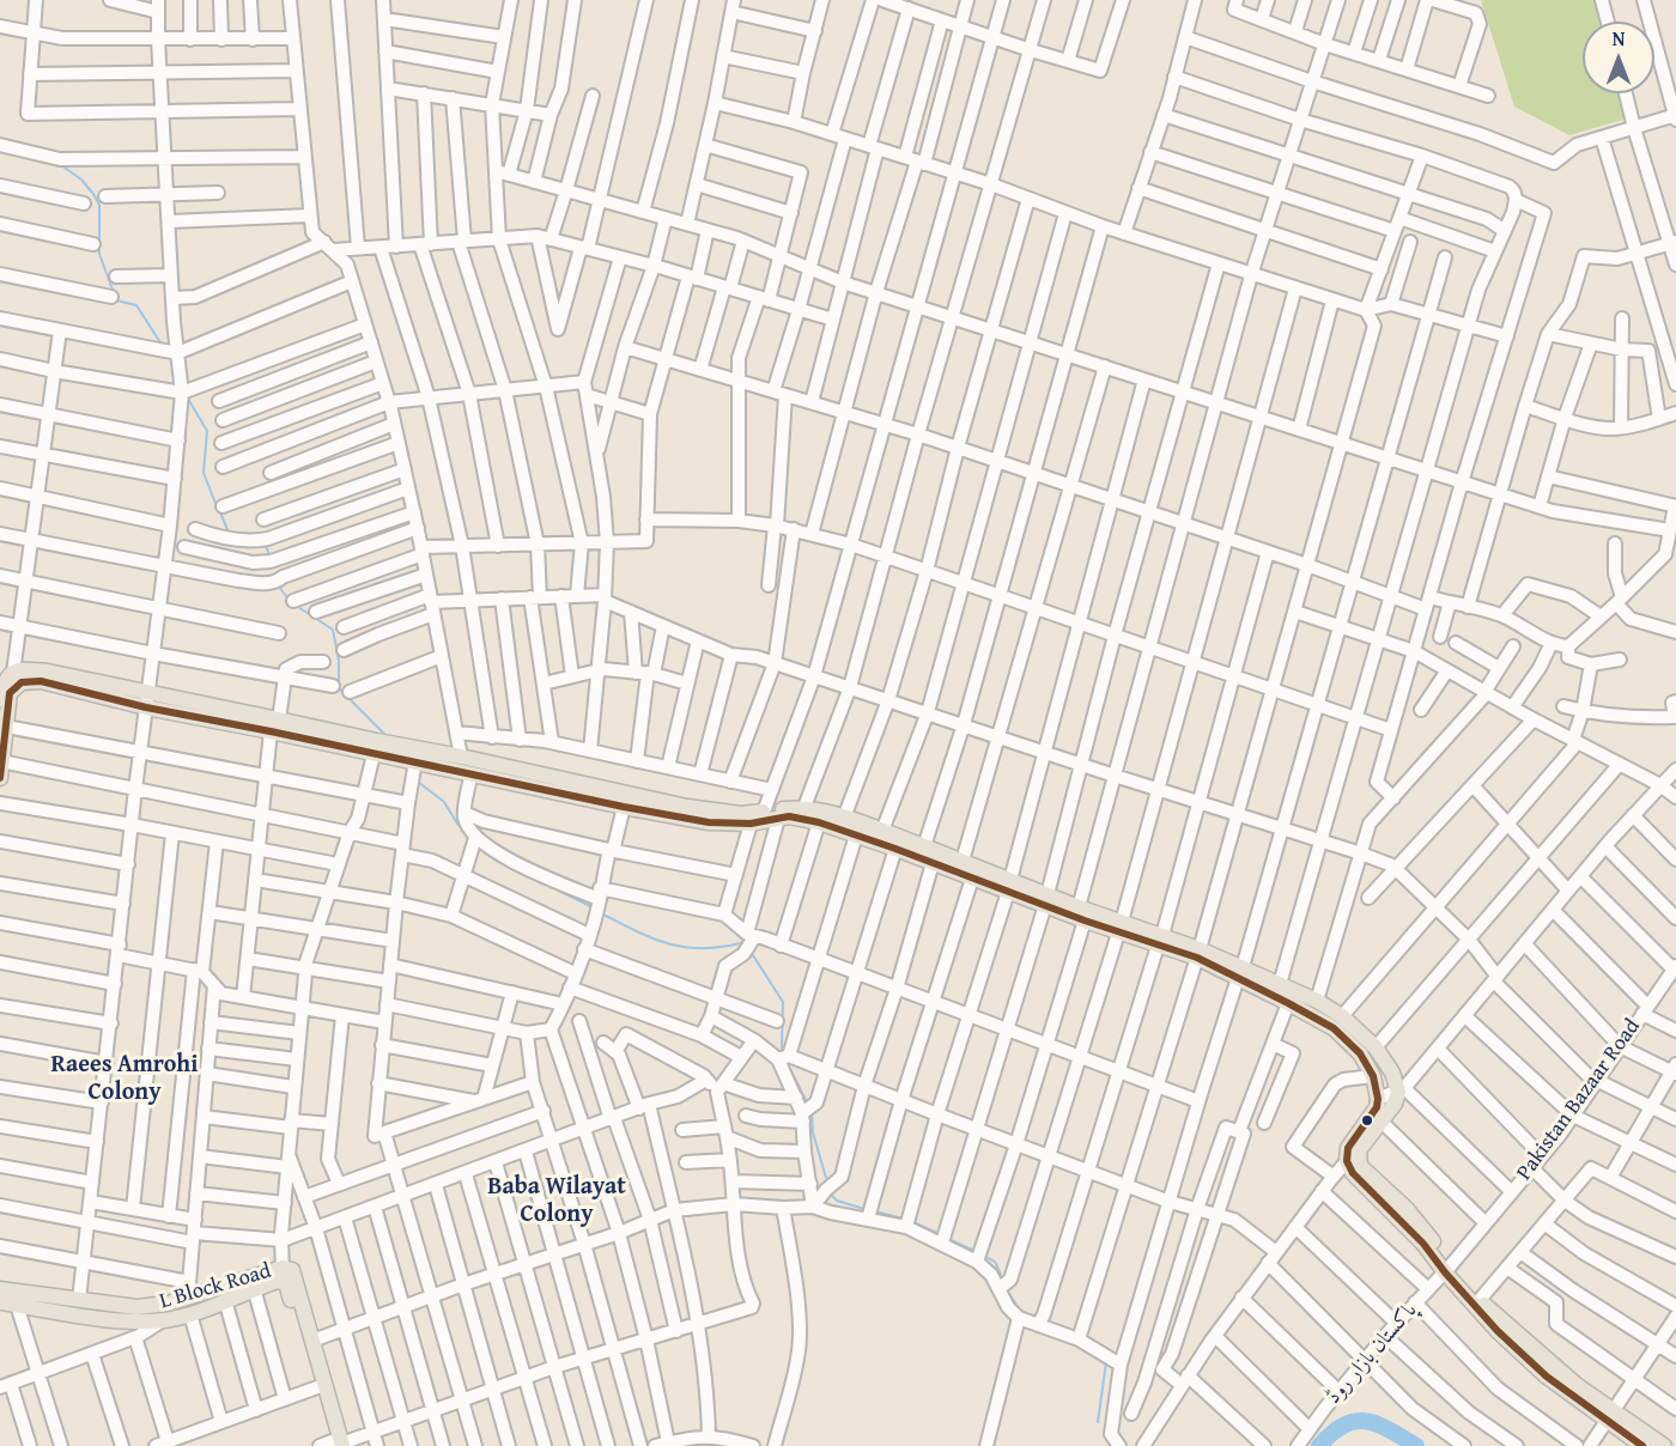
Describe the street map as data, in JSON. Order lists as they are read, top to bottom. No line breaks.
{"streets":{"main road":["L Block Road"],"street":["Pakistan Bazaar Road","پاکستان بازار روڈ"]},"crossings":[["Pakistan Bazaar Road","پاکستان بازار روڈ"]],"districts":["Raees Amrohi Colony","Baba Wilayat Colony"],"north":"top"}
